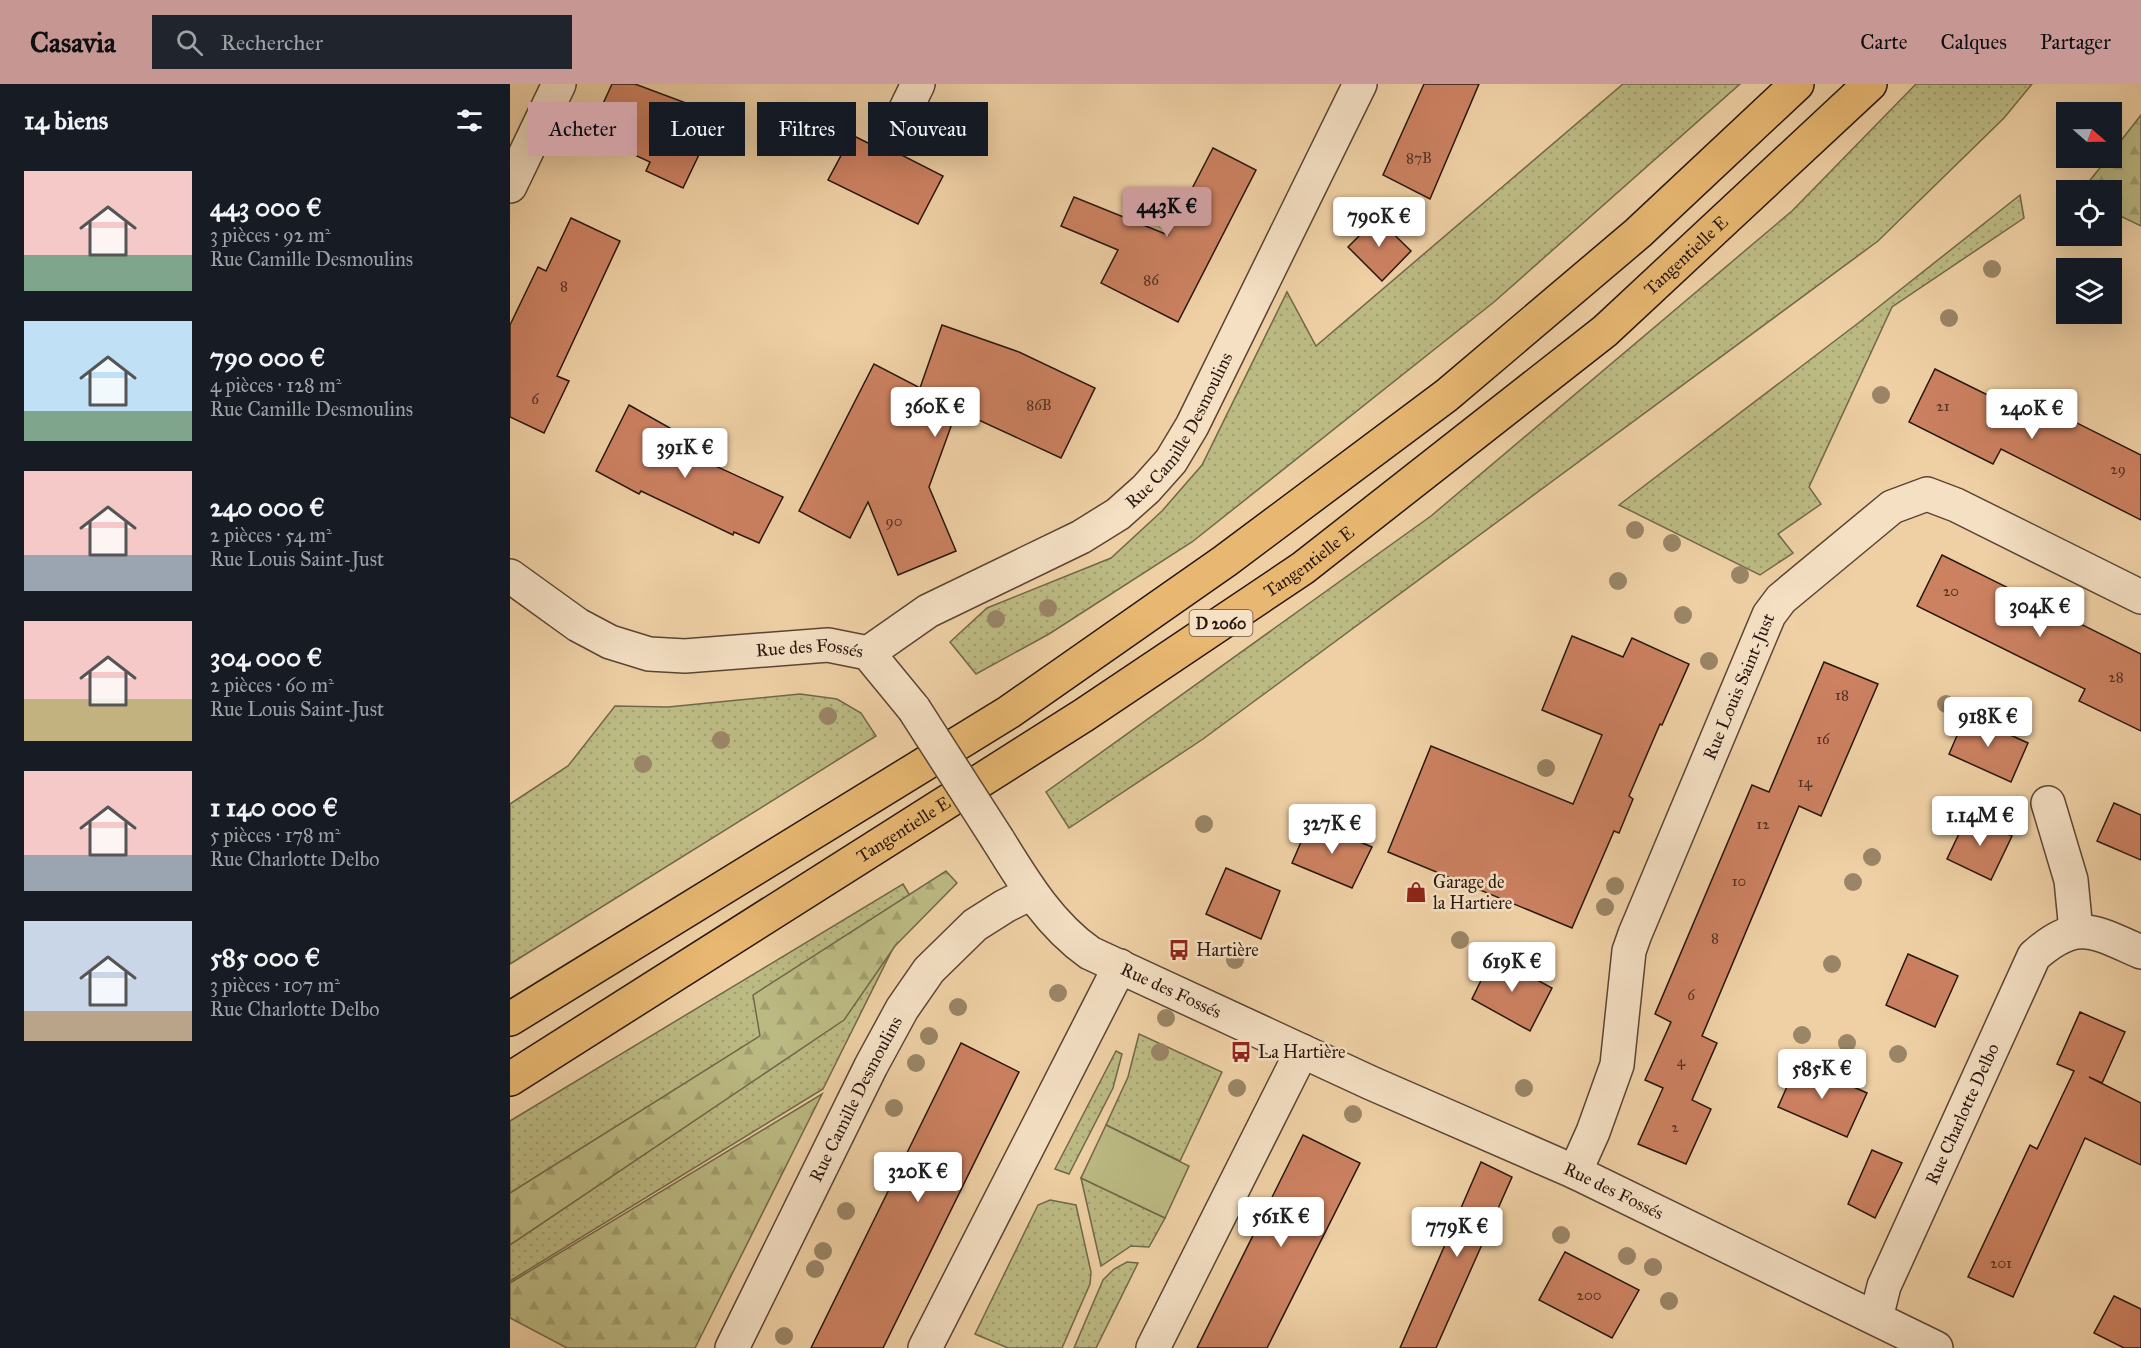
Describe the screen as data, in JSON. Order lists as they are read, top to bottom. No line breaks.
{"streets":{"main road":["Tangentielle E","D 2060"],"street":["Rue Camille Desmoulins","Rue des Fossés","Rue Louis Saint-Just","Rue Charlotte Delbo"]},"crossings":[["Rue Camille Desmoulins","Rue des Fossés"],["Rue des Fossés","Rue Louis Saint-Just"],["Rue des Fossés","Rue Charlotte Delbo"]],"places":{"shop":["Garage de la Hartiere"],"bus stop":["Hartière","La Hartière"]},"house_numbers":["87B","86","8","6","86B","21","29","90","20","28","18","16","14","12","10","8","6","4","2","201","200"],"north":"right","page":{"header":"Casavia","search":"Rechercher","nav":["Carte","Calques","Partager"],"heading":"14 biens","chip":["Acheter","Louer","Filtres","Nouveau"],"list":[{"name":"443 000 €","note":"3 pièces · 92 m² · Rue Camille Desmoulins"},{"name":"790 000 €","note":"4 pièces · 128 m² · Rue Camille Desmoulins"},{"name":"240 000 €","note":"2 pièces · 54 m² · Rue Louis Saint-Just"},{"name":"304 000 €","note":"2 pièces · 60 m² · Rue Louis Saint-Just"},{"name":"1 140 000 €","note":"5 pièces · 178 m² · Rue Charlotte Delbo"},{"name":"585 000 €","note":"3 pièces · 107 m² · Rue Charlotte Delbo"}],"price":["443K €","790K €","360K €","240K €","391K €","304K €","918K €","1.14M €","327K €","619K €","585K €","320K €","561K €","779K €"]}}
